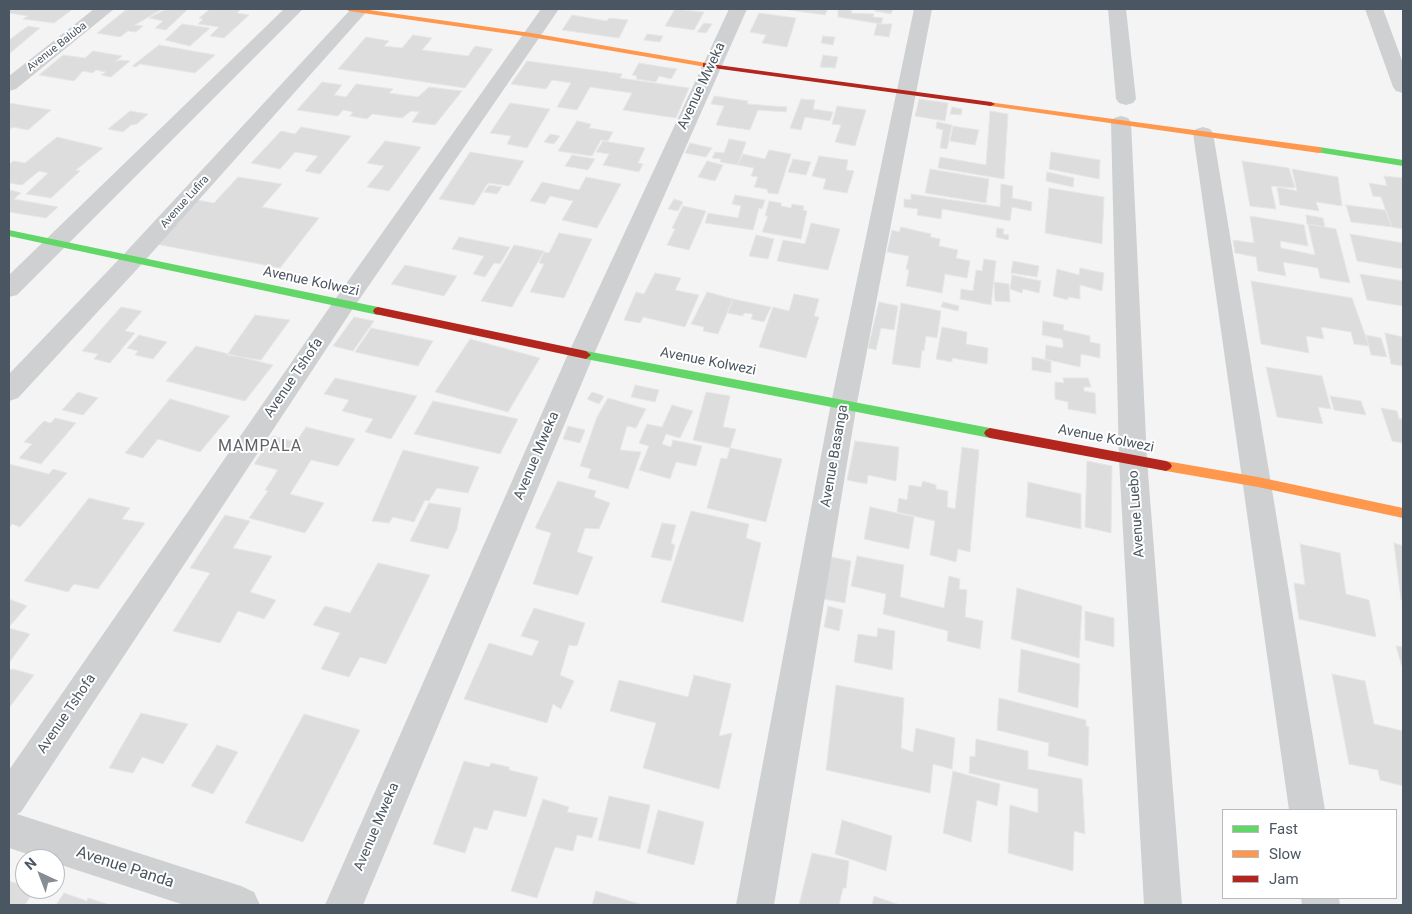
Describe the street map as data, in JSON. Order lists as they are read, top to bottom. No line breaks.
{"streets":{"street":["Avenue Baluba","Avenue Mweka","Avenue Lufira","Avenue Kolwezi","Avenue Tshofa","Avenue Basanga","Avenue Luebo","Avenue Panda"]},"crossings":[["Avenue Mweka","Avenue Kolwezi"],["Avenue Lufira","Avenue Kolwezi"],["Avenue Kolwezi","Avenue Tshofa"],["Avenue Kolwezi","Avenue Basanga"],["Avenue Kolwezi","Avenue Luebo"]],"districts":["MAMPALA"],"legend":["Fast","Slow","Jam"],"north":"top left"}
